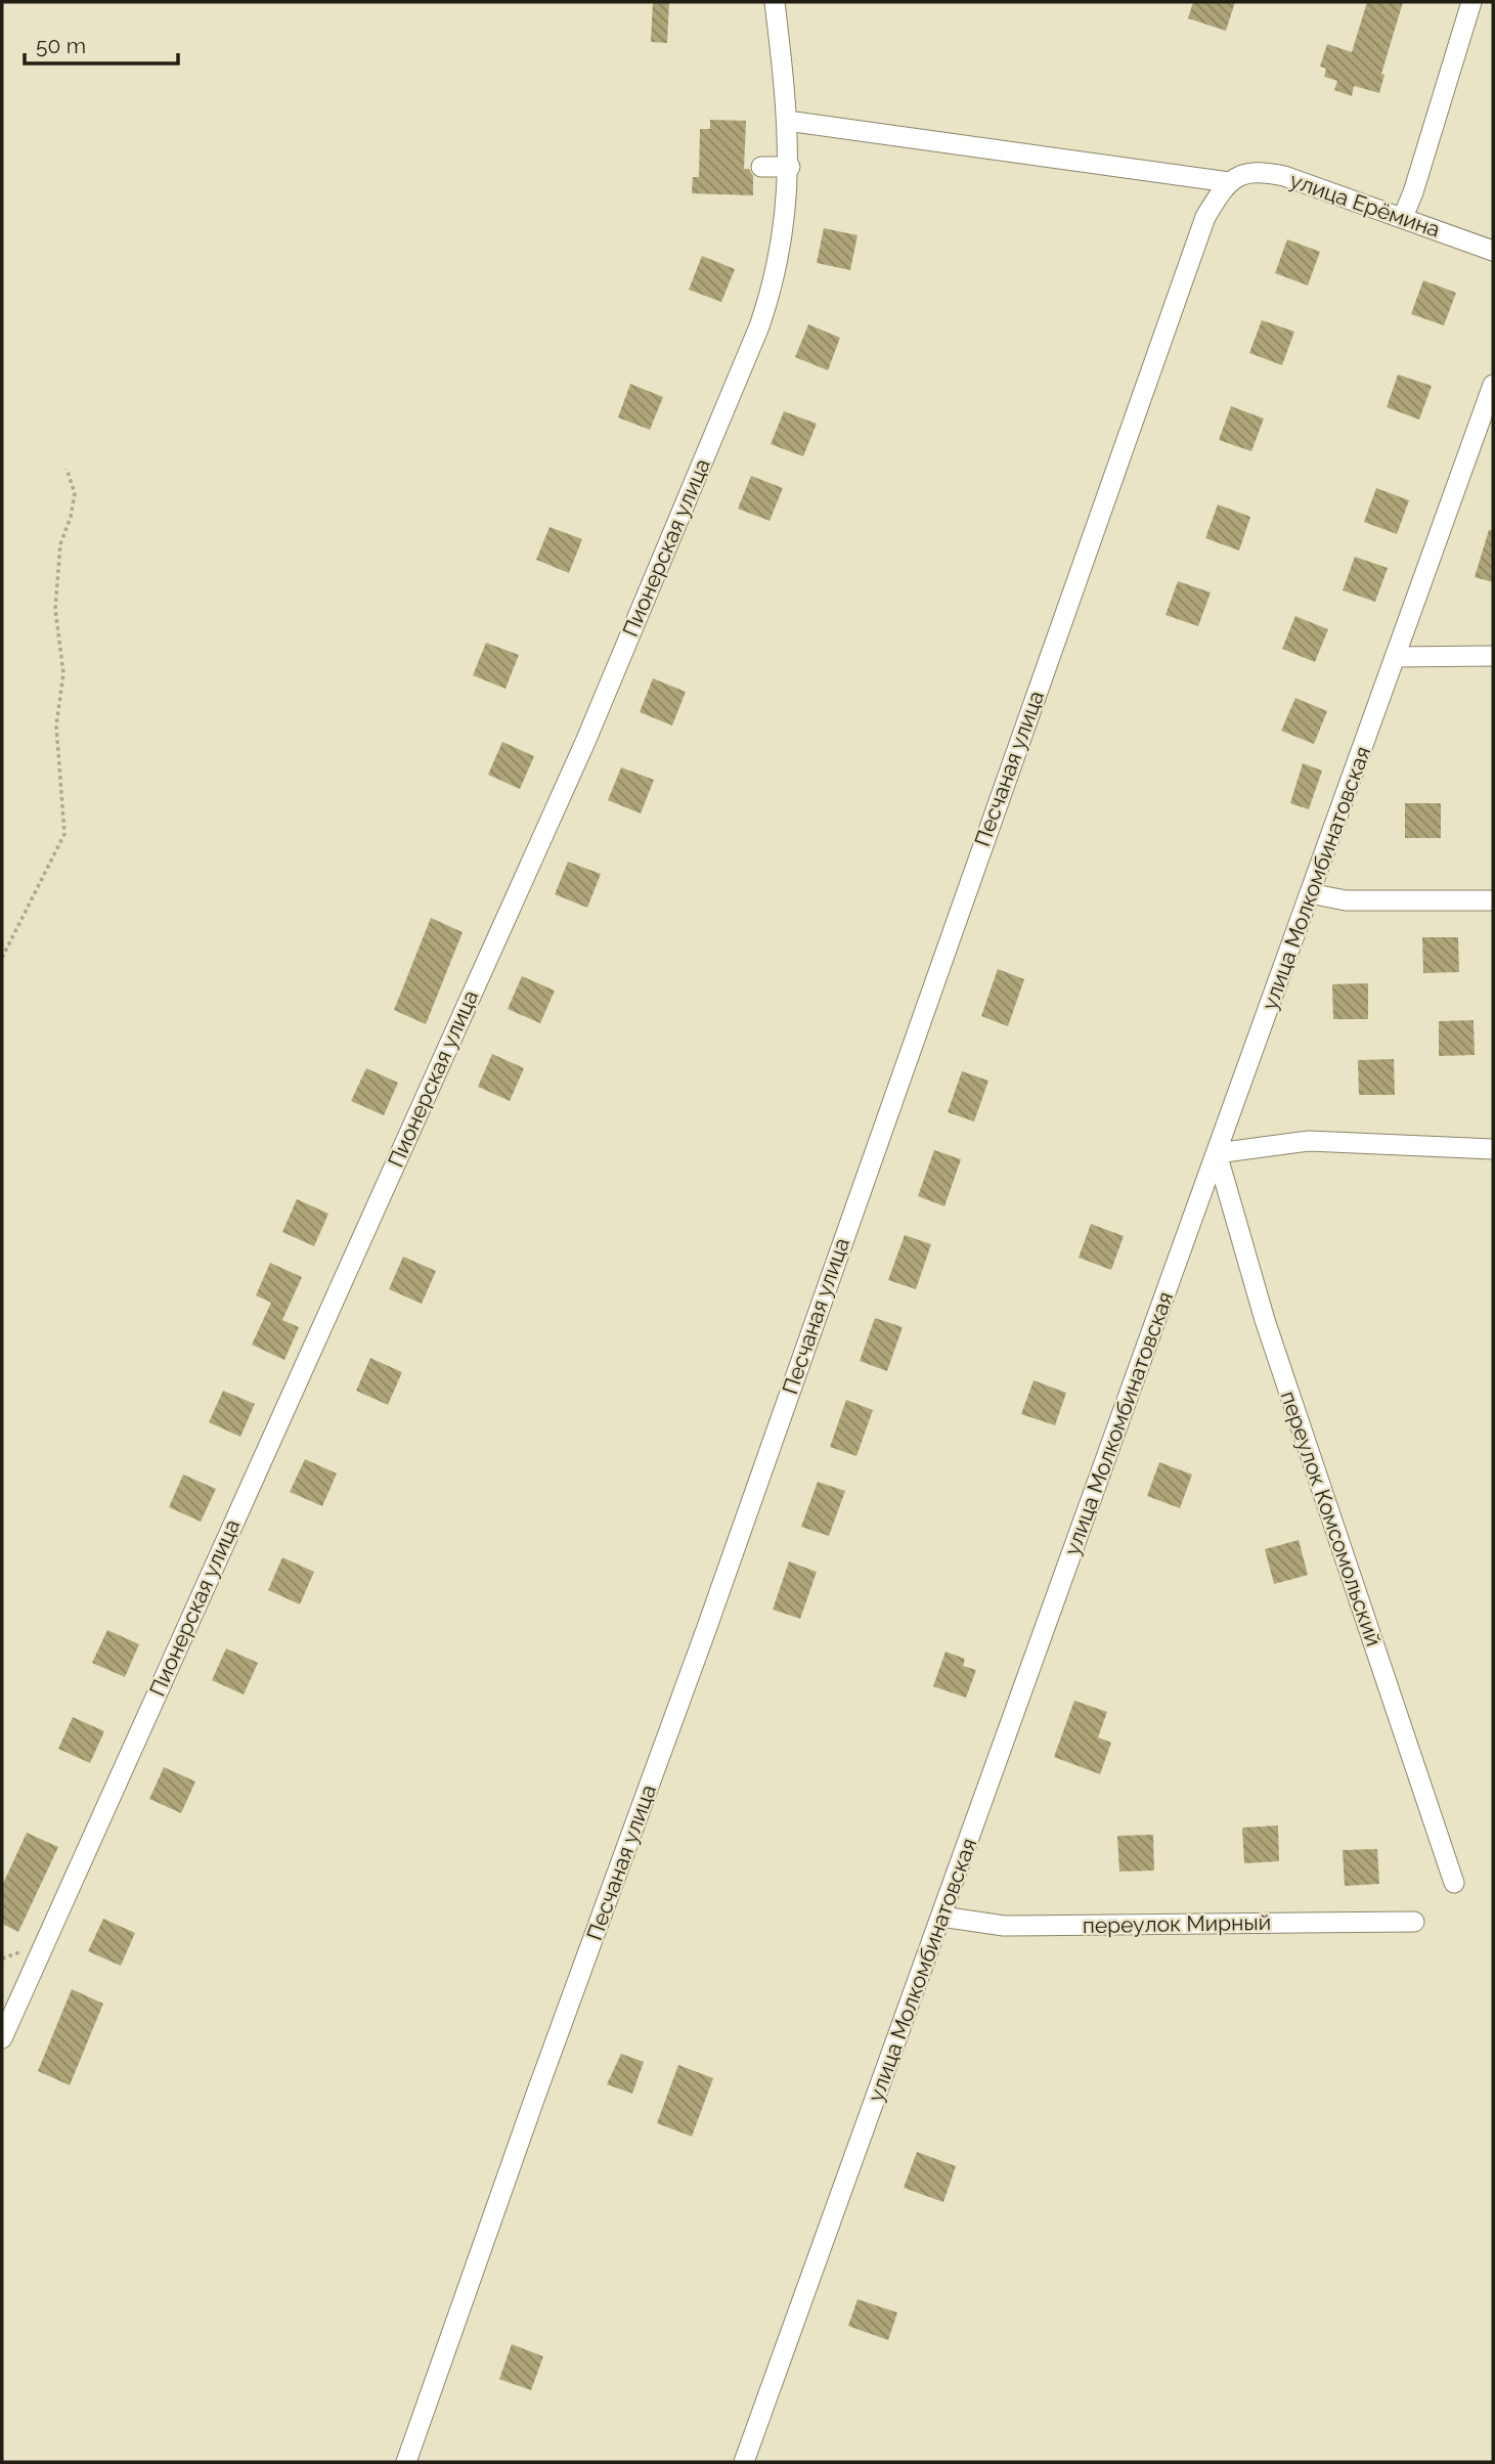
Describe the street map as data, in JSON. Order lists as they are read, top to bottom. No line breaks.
{"streets":{"street":["улица Ерёмина","Пионерская улица","Песчаная улица","улица Молкомбинатовская","переулок Комсомольский","переулок Мирный"]},"crossings":[["улица Ерёмина","Пионерская улица"],["улица Ерёмина","Песчаная улица"],["улица Молкомбинатовская","переулок Комсомольский"],["улица Молкомбинатовская","переулок Мирный"]],"scale_bar":"50 m"}
